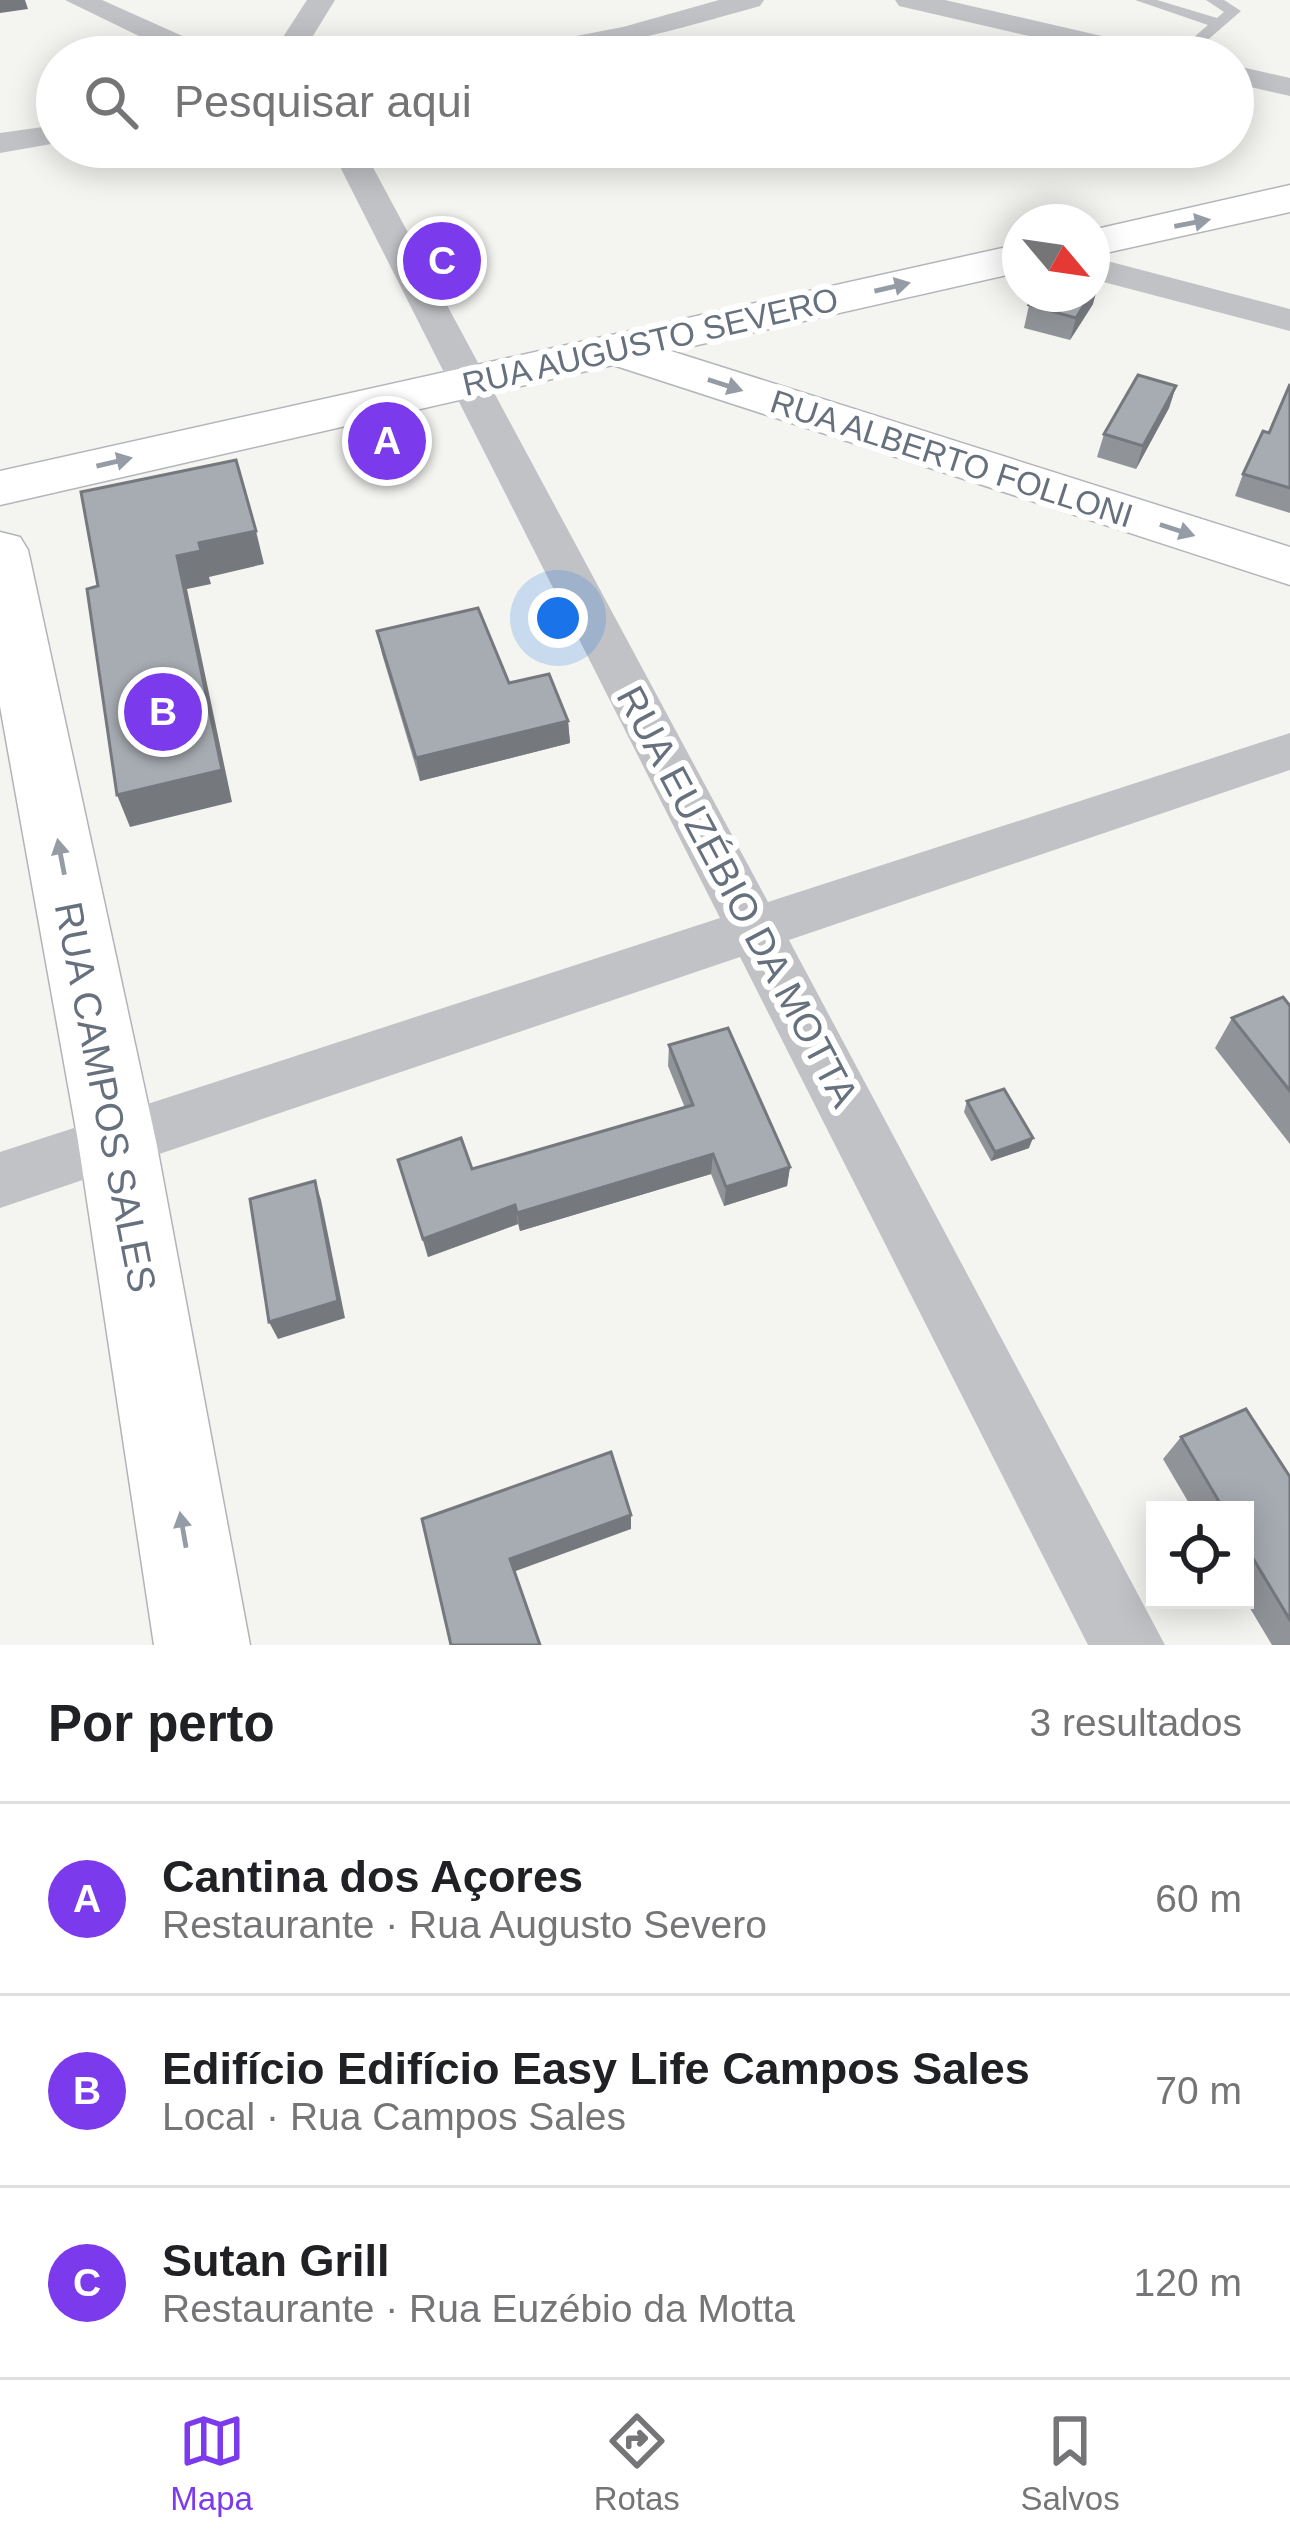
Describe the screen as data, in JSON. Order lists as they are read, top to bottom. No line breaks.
{"streets":{"street":["RUA AUGUSTO SEVERO","RUA ALBERTO FOLLONI","RUA EUZÉBIO DA MOTTA","RUA CAMPOS SALES"]},"crossings":[["RUA AUGUSTO SEVERO","RUA ALBERTO FOLLONI"],["RUA AUGUSTO SEVERO","RUA EUZÉBIO DA MOTTA"]],"one_way":["RUA CAMPOS SALES"],"north":"bottom right","page":{"search":"Pesquisar aqui","pins":["C","A","B"],"heading":["Por perto","3 resultados"],"list":[{"mark":"A","name":"Cantina dos Açores","note":"Restaurante · Rua Augusto Severo","value":"60 m"},{"mark":"B","name":"Edifício Edifício Easy Life Campos Sales","note":"Local · Rua Campos Sales","value":"70 m"},{"mark":"C","name":"Sutan Grill","note":"Restaurante · Rua Euzébio da Motta","value":"120 m"}],"nav":["Mapa","Rotas","Salvos"]}}
